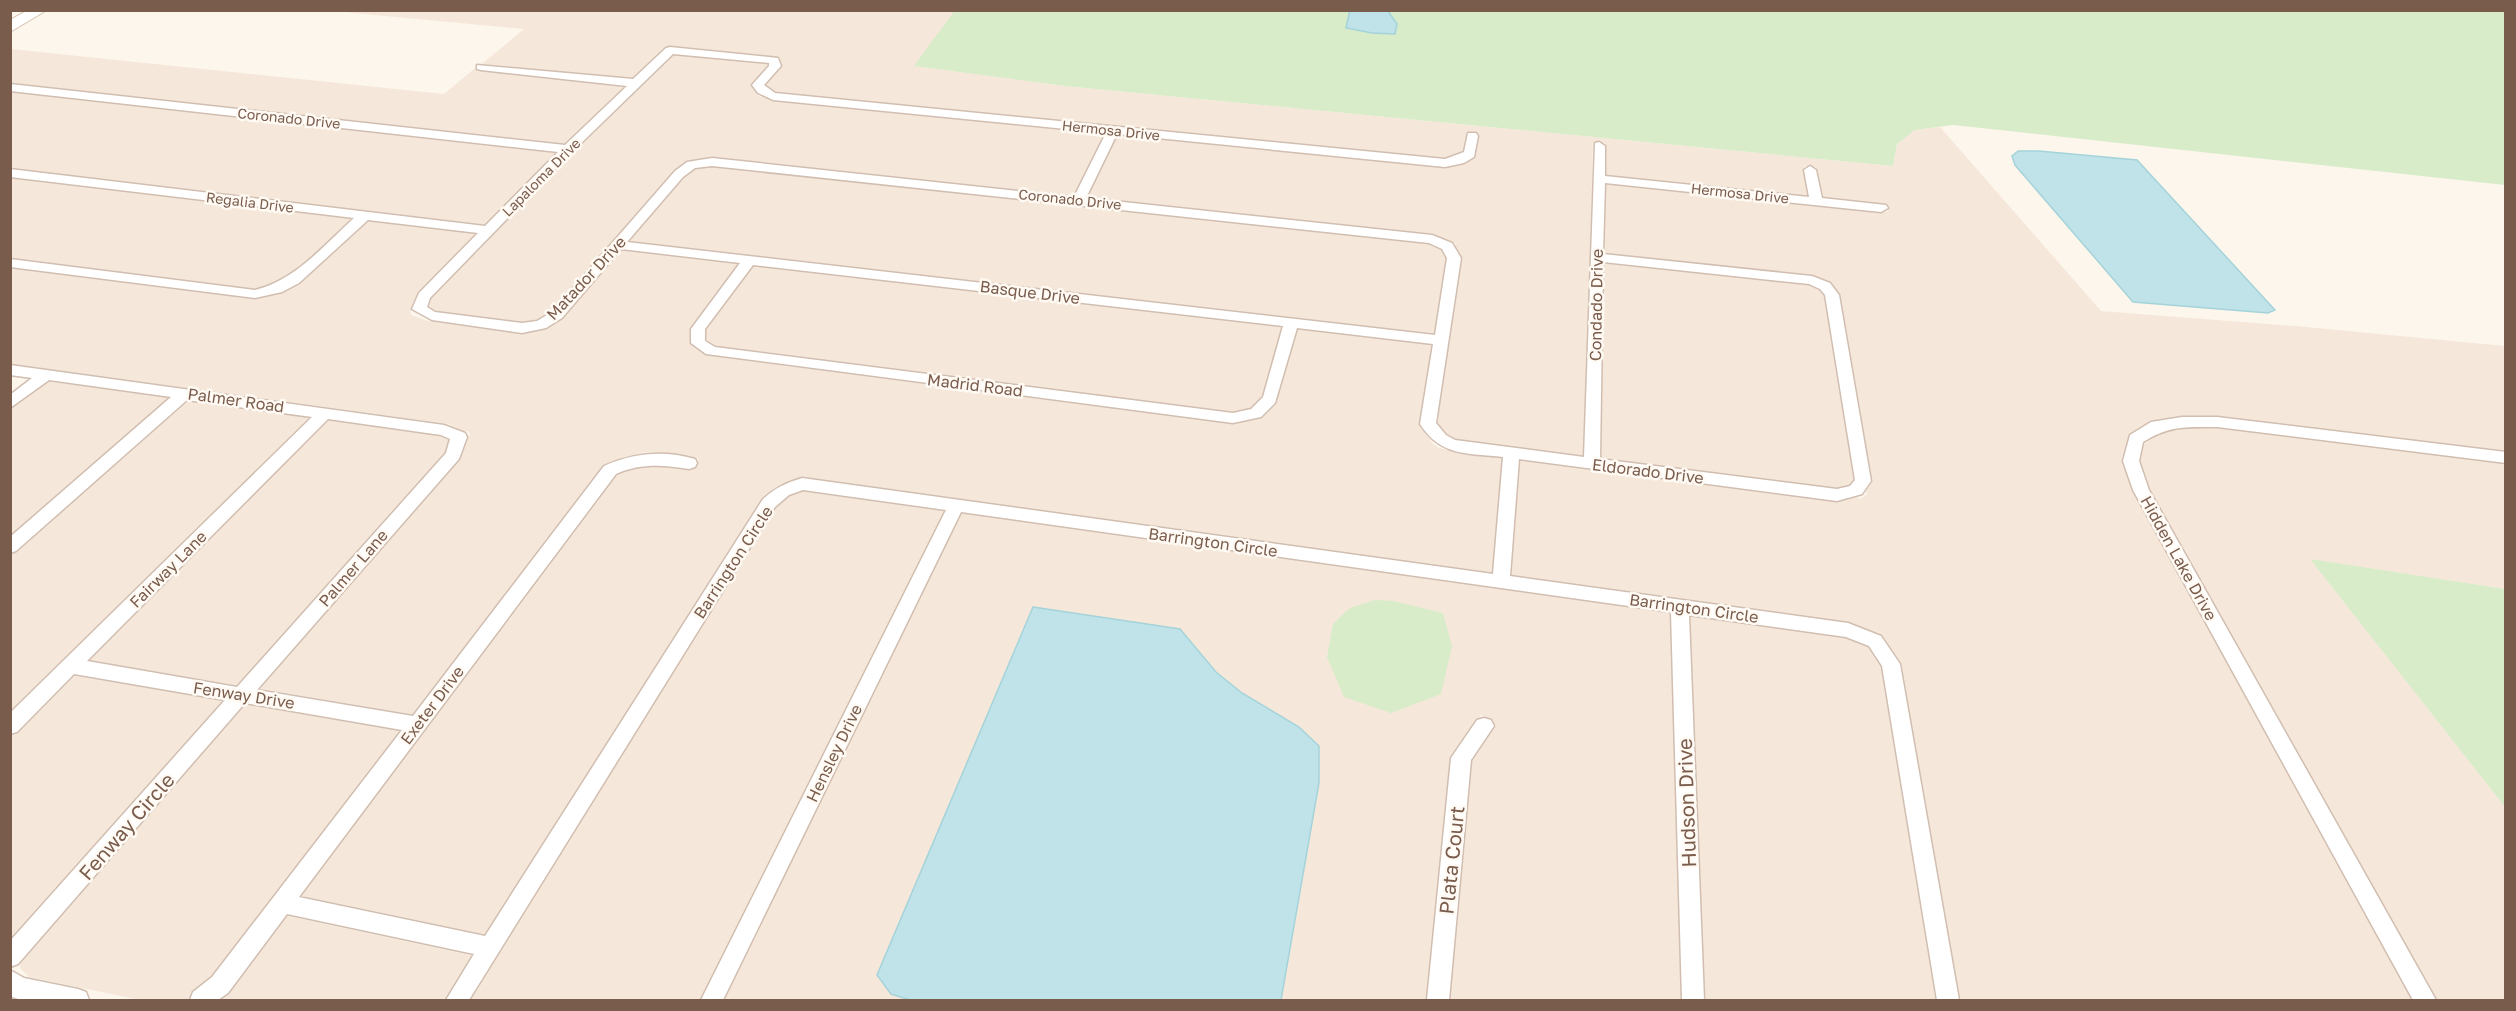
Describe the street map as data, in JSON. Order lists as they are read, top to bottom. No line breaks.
{"streets":{"street":["Coronado Drive","Hermosa Drive","Lapaloma Drive","Regalia Drive","Matador Drive","Basque Drive","Condado Drive","Madrid Road","Palmer Road","Eldorado Drive","Barrington Circle","Hidden Lake Drive","Palmer Lane","Fairway Lane","Fenway Drive","Exeter Drive","Hensley Drive","Hudson Drive","Fenway Circle","Plata Court"]},"crossings":[["Coronado Drive","Lapaloma Drive"],["Coronado Drive","Matador Drive"],["Coronado Drive","Basque Drive"],["Coronado Drive","Eldorado Drive"],["Hermosa Drive","Lapaloma Drive"],["Hermosa Drive","Condado Drive"],["Lapaloma Drive","Regalia Drive"],["Lapaloma Drive","Matador Drive"],["Matador Drive","Basque Drive"],["Basque Drive","Madrid Road"],["Basque Drive","Eldorado Drive"],["Condado Drive","Eldorado Drive"],["Palmer Road","Palmer Lane"],["Palmer Road","Fairway Lane"],["Barrington Circle","Hensley Drive"],["Barrington Circle","Hudson Drive"],["Palmer Lane","Fenway Drive"],["Palmer Lane","Fenway Circle"],["Fairway Lane","Fenway Drive"],["Fenway Drive","Exeter Drive"],["Fenway Drive","Fenway Circle"]]}
